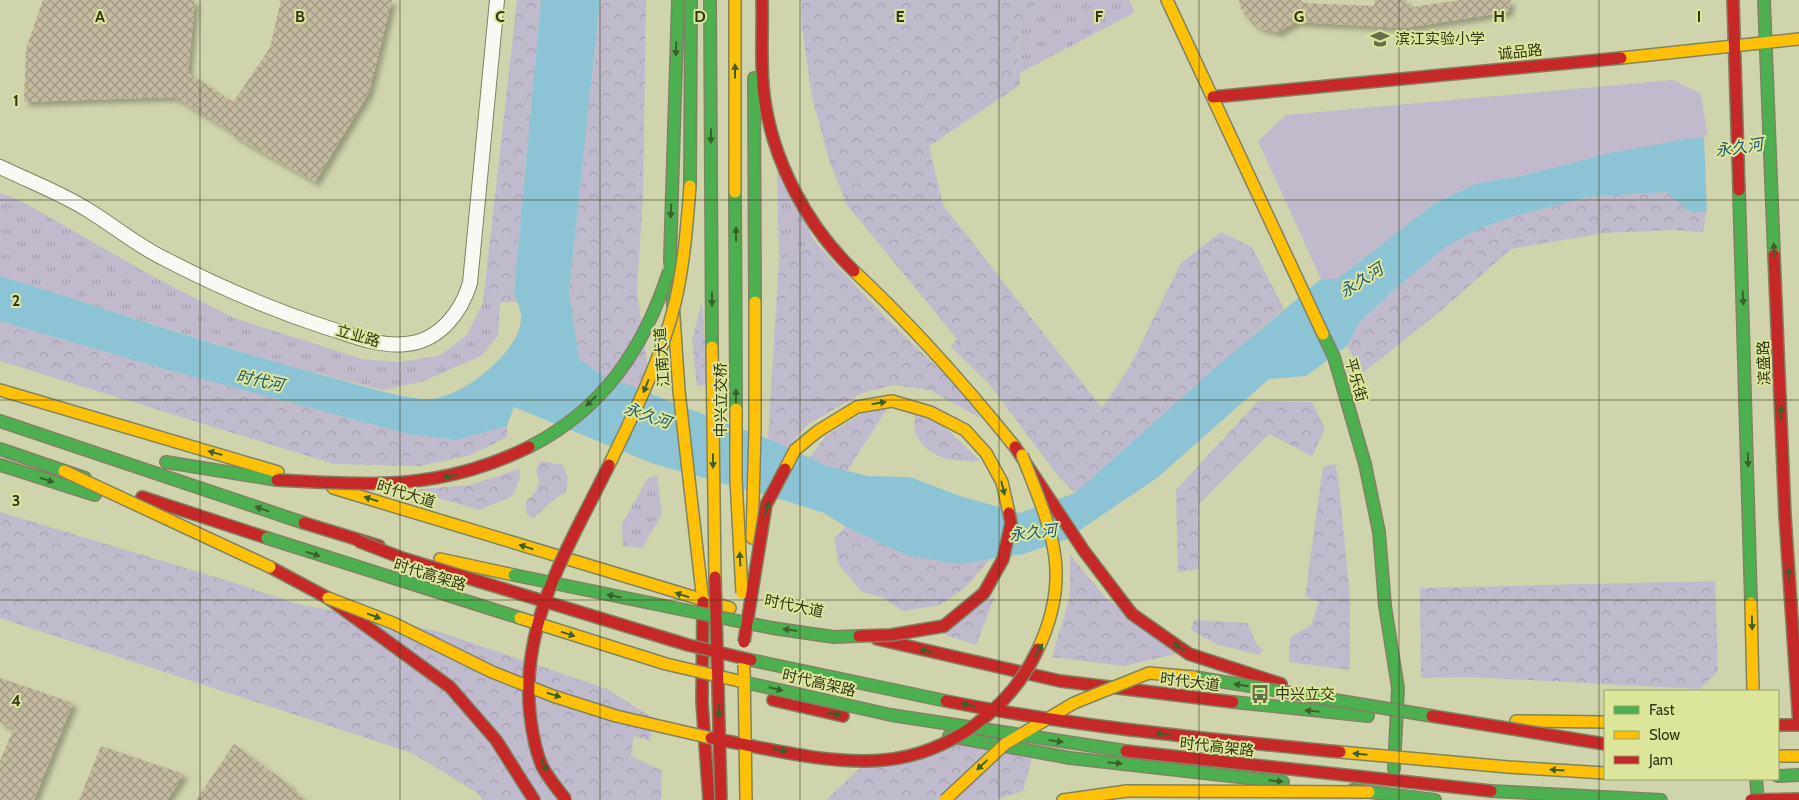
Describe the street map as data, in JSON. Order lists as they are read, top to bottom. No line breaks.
{"streets":{"main road":["诚品路","江南大道","滨盛路","平乐街","中兴立交桥","时代大道","时代高架路"],"street":["立业路"]},"crossings":[["诚品路","滨盛路"],["诚品路","平乐街"],["江南大道","时代大道"],["平乐街","时代大道"]],"water":["永久河","时代河"],"places":{"school or university":["滨江实验小学"],"bus stop":["中兴立交"]},"legend":["Fast","Slow","Jam"],"grid":{"columns":["A","B","C","D","E","F","G","H","I"],"rows":["1","2","3","4"]}}
